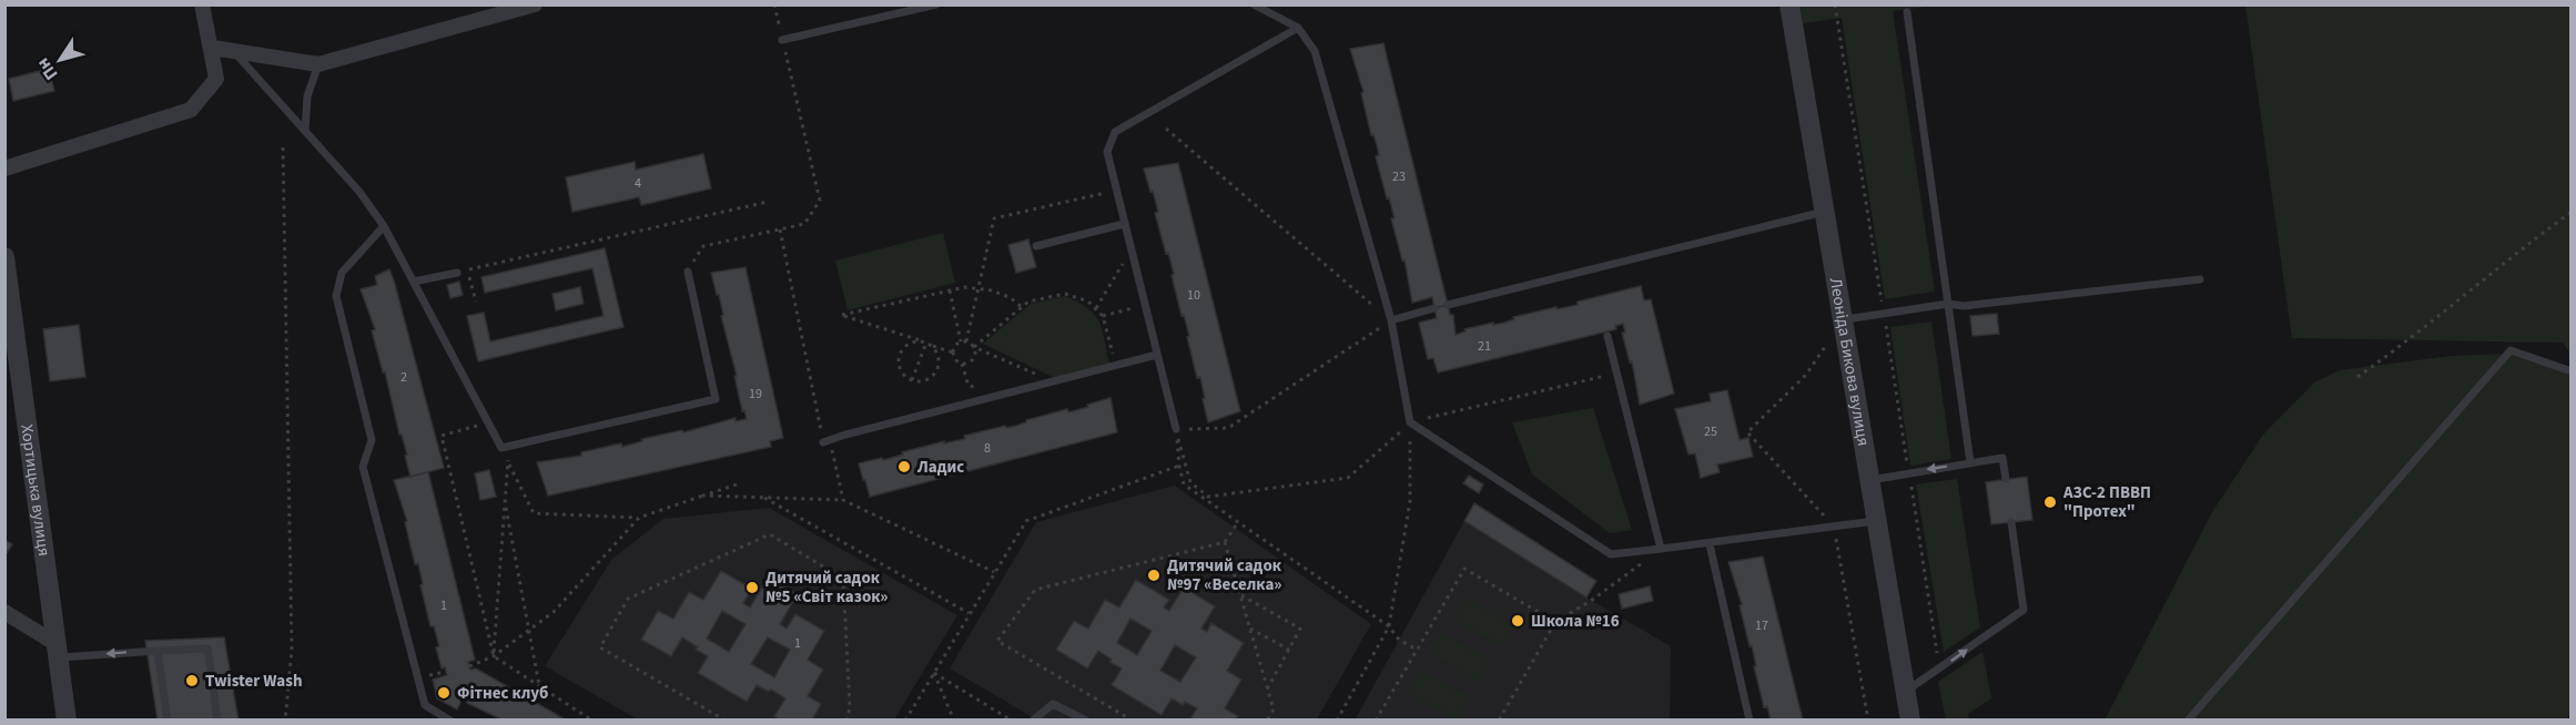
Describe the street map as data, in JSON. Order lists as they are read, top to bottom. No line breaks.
{"streets":{"street":["Леоніда Бикова вулиця","Хортицька вулиця"]},"places":["Ладис","АЗС-2 ПВВП \"Протех\"","Дитячий садок №97 «Веселка»","Дитячий садок №5 «Світ казок»","Школа №16","Twister Wash","Фітнес клуб"],"house_numbers":["23","4","10","21","2","19","25","8","1","17","1"],"north":"bottom left"}
